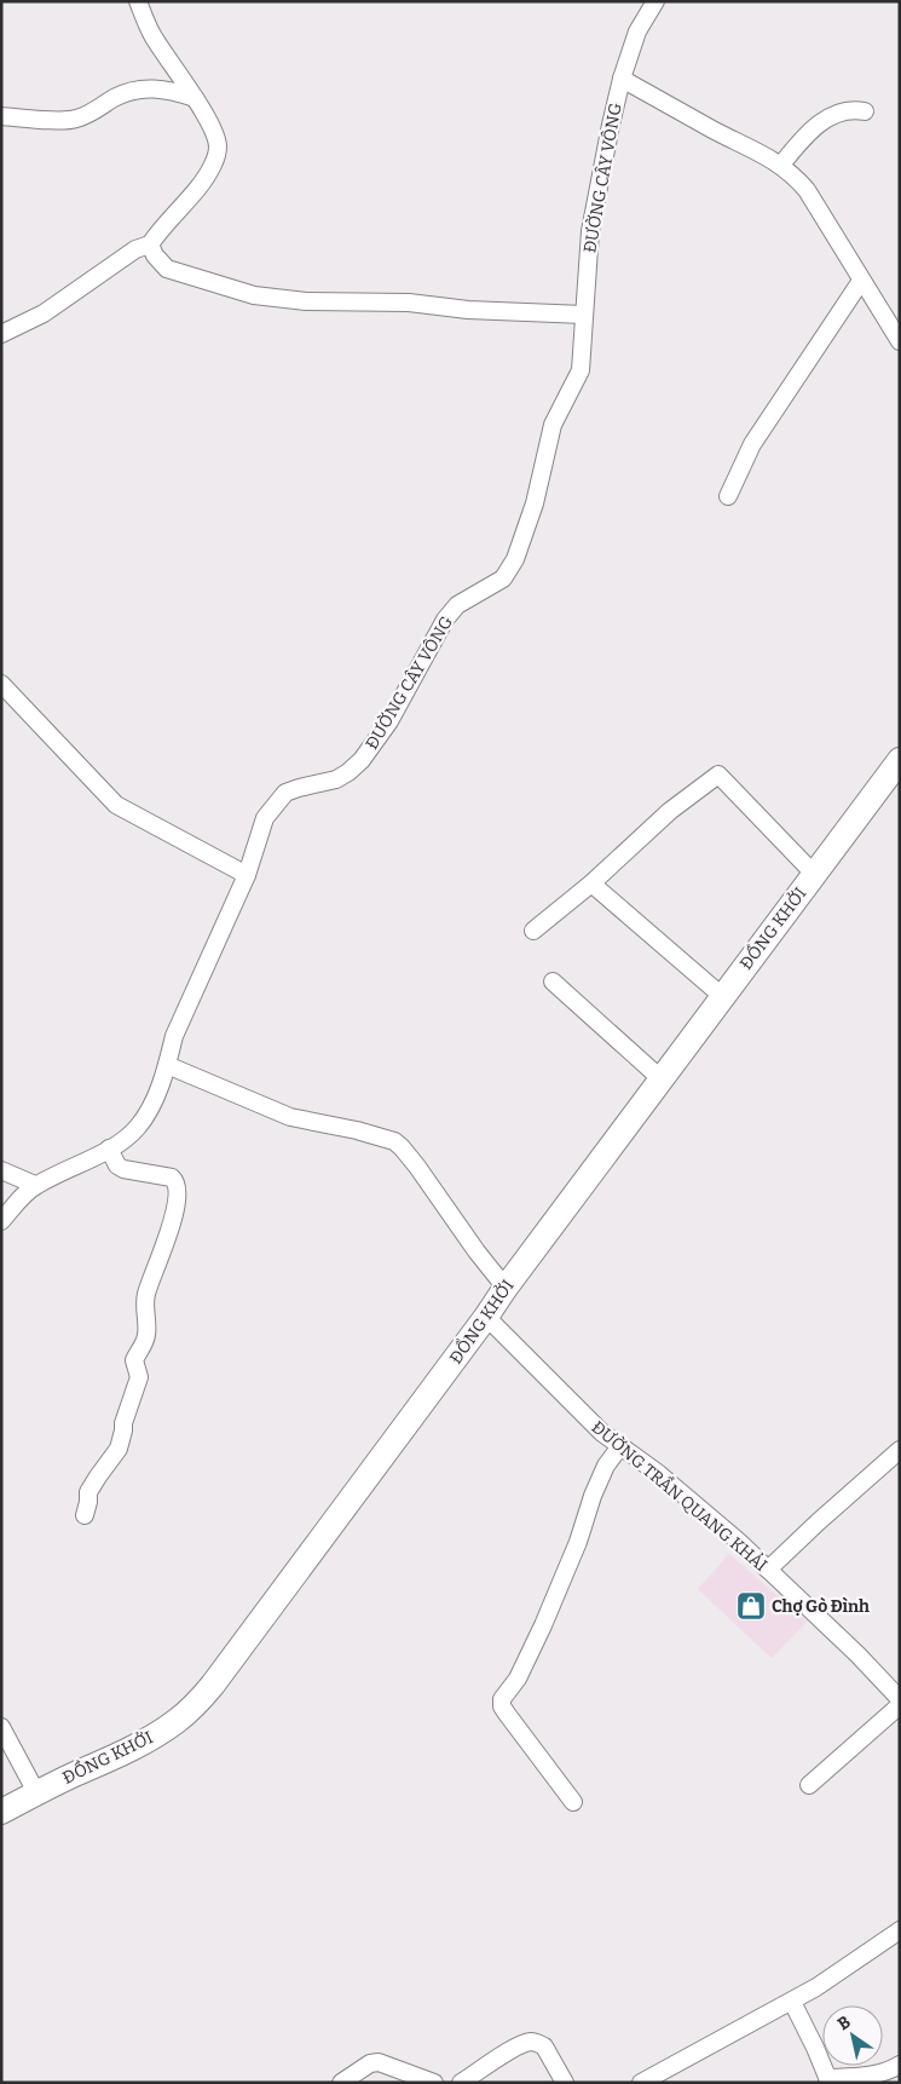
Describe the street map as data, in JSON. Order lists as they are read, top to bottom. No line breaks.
{"streets":{"main road":["ĐỒNG KHỞI"],"street":["ĐƯỜNG CÂY VÔNG","ĐƯỜNG TRẦN QUANG KHẢI"]},"crossings":[["ĐỒNG KHỞI","ĐƯỜNG TRẦN QUANG KHẢI"]],"places":{"shop":["Chợ Gò Đình"]},"north":"top left"}
